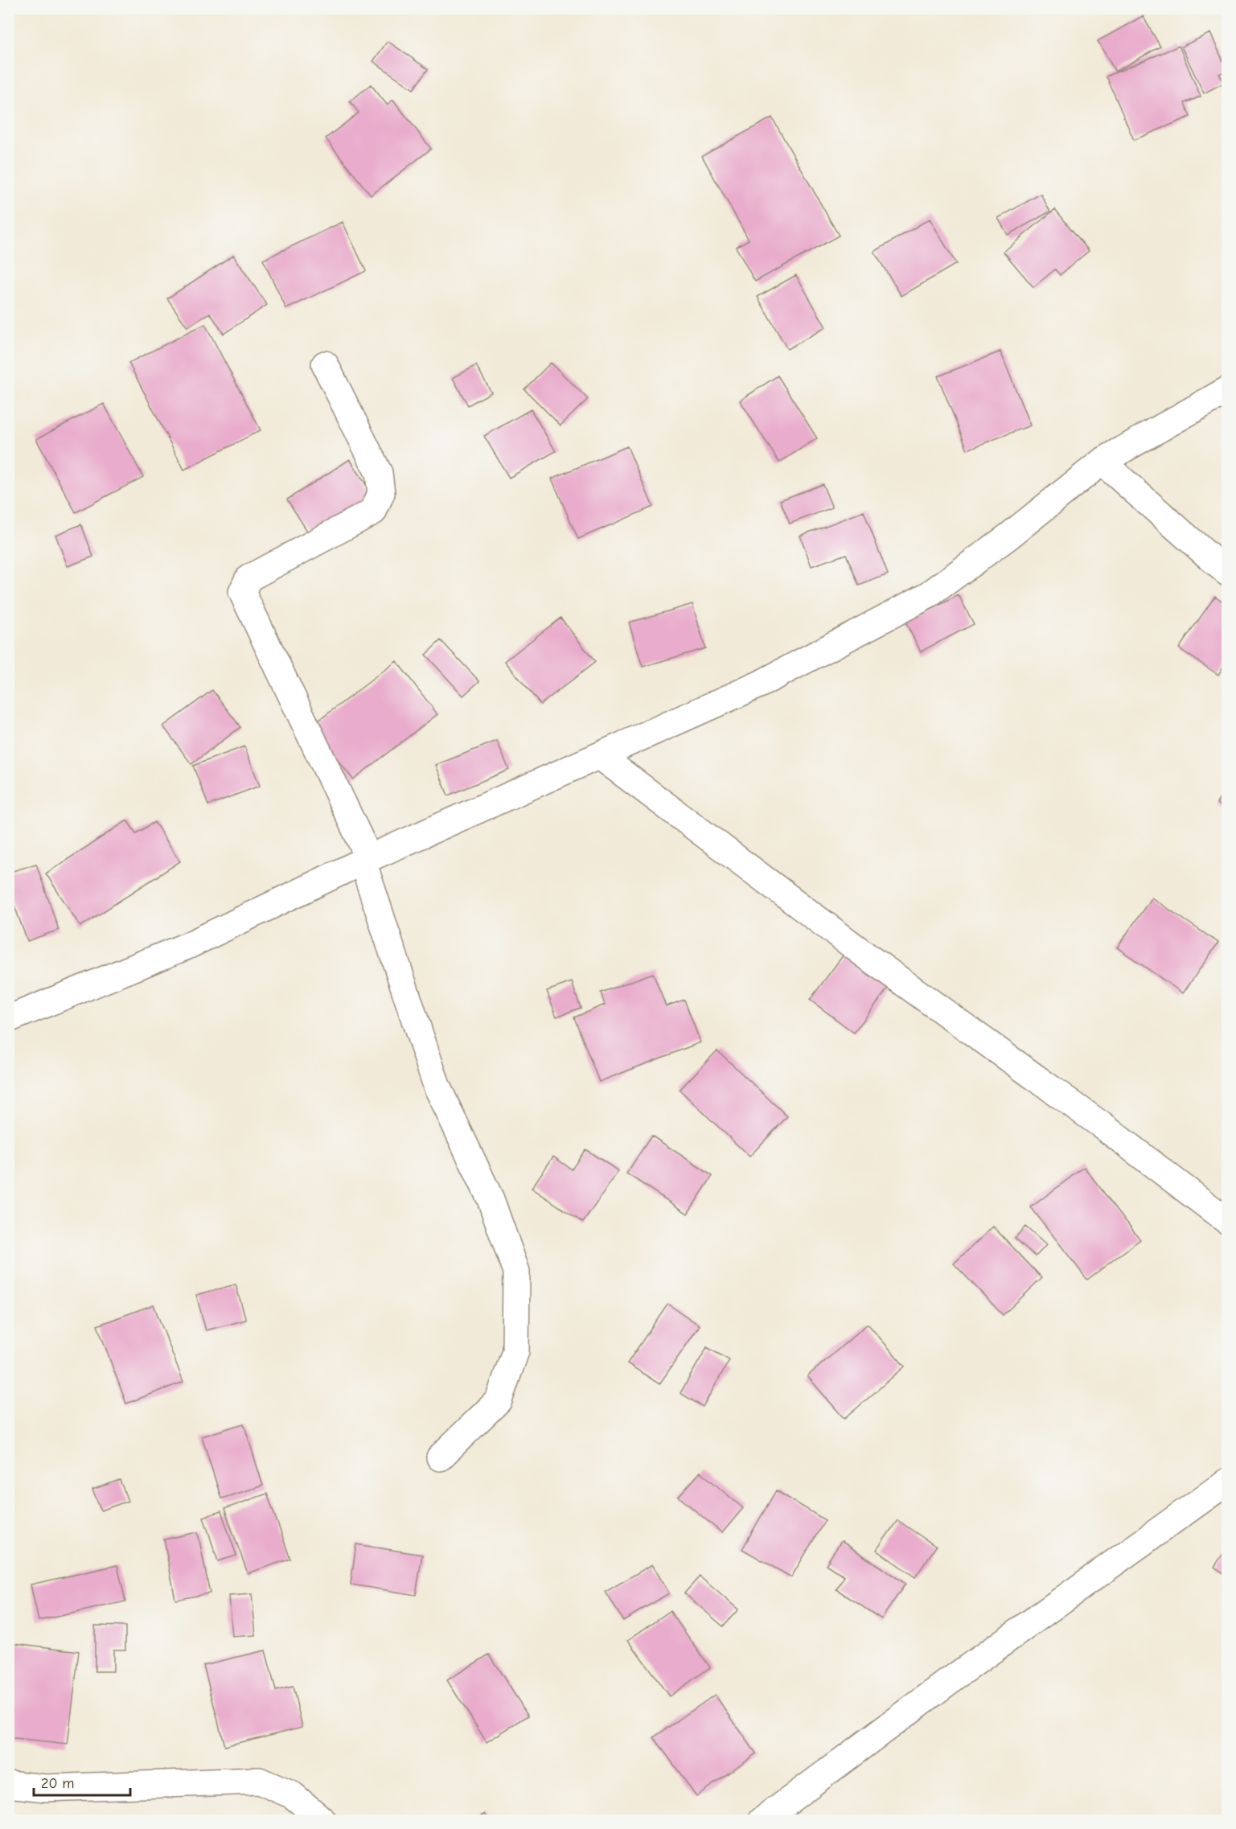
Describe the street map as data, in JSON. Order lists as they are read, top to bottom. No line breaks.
{"scale_bar":"20 m"}
